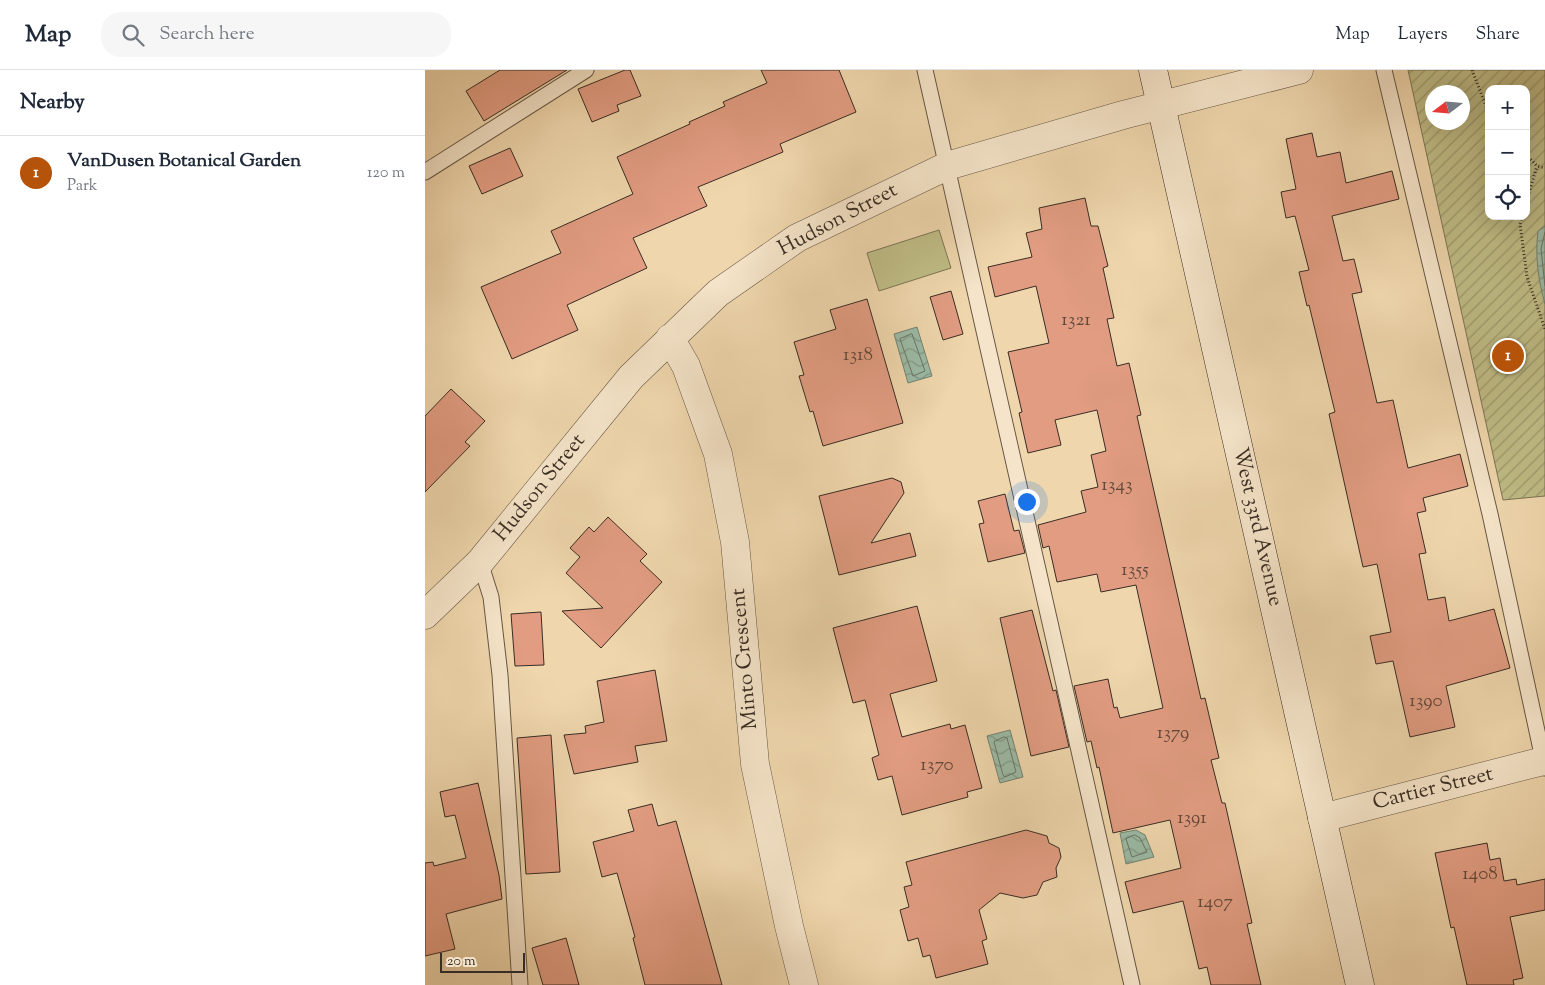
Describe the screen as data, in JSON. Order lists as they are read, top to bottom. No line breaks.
{"streets":{"street":["Hudson Street","West 33rd Avenue","Minto Crescent","Cartier Street"]},"crossings":[["Hudson Street","West 33rd Avenue"],["Hudson Street","Minto Crescent"],["West 33rd Avenue","Cartier Street"]],"house_numbers":["1321","1318","1343","1355","1390","1379","1370","1391","1408","1407"],"scale_bar":"20 m","north":"left","page":{"header":"Map","search":"Search here","nav":["Map","Layers","Share"],"heading":"Nearby","map_buttons":["+","−"],"list":[{"mark":"1","name":"VanDusen Botanical Garden","note":"Park","value":"120 m"}],"pins":"1","scale":"20 m"}}
